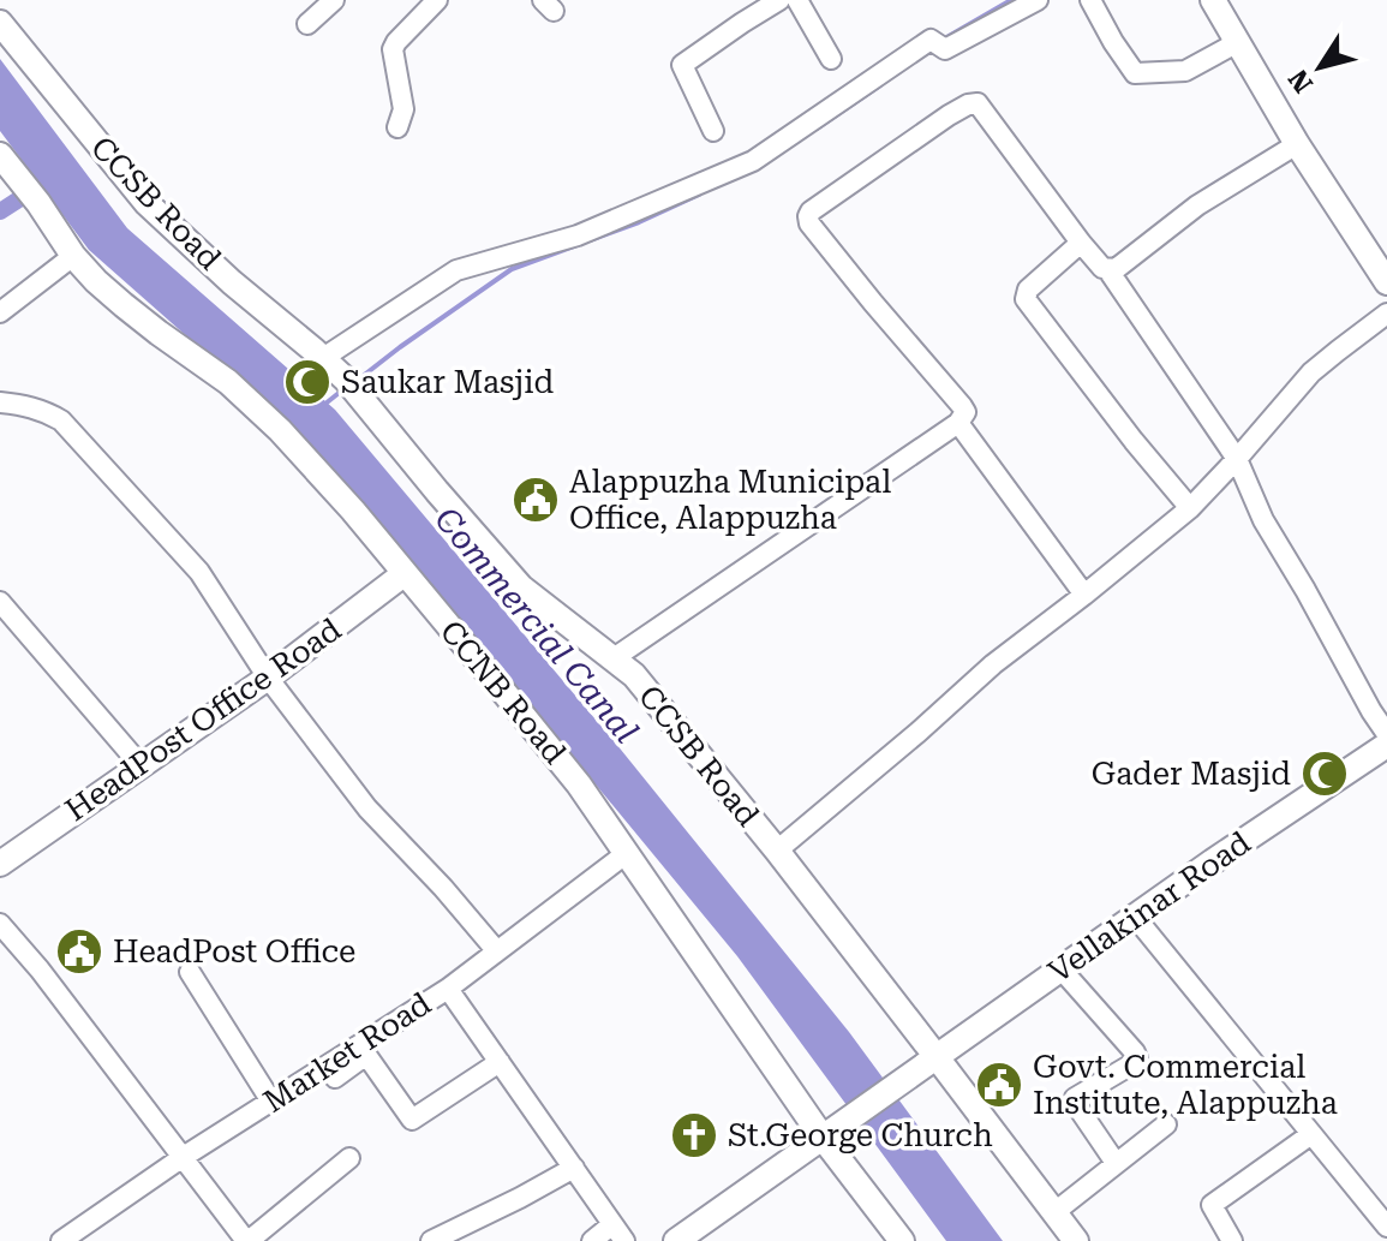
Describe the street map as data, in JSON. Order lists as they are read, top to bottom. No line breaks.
{"streets":{"main road":["CCSB Road","CCNB Road","HeadPost Office Road","Vellakinar Road"],"street":["Market Road"]},"crossings":[["CCSB Road","Vellakinar Road"],["CCNB Road","HeadPost Office Road"],["CCNB Road","Vellakinar Road"],["CCNB Road","Market Road"]],"water":["Commercial Canal"],"places":{"mosque":["Saukar Masjid","Gader Masjid"],"public building":["Alappuzha Municipal Office, Alappuzha","HeadPost Office","Govt. Commercial Institute, Alappuzha"],"church":["St.George Church"]},"north":"bottom left"}
